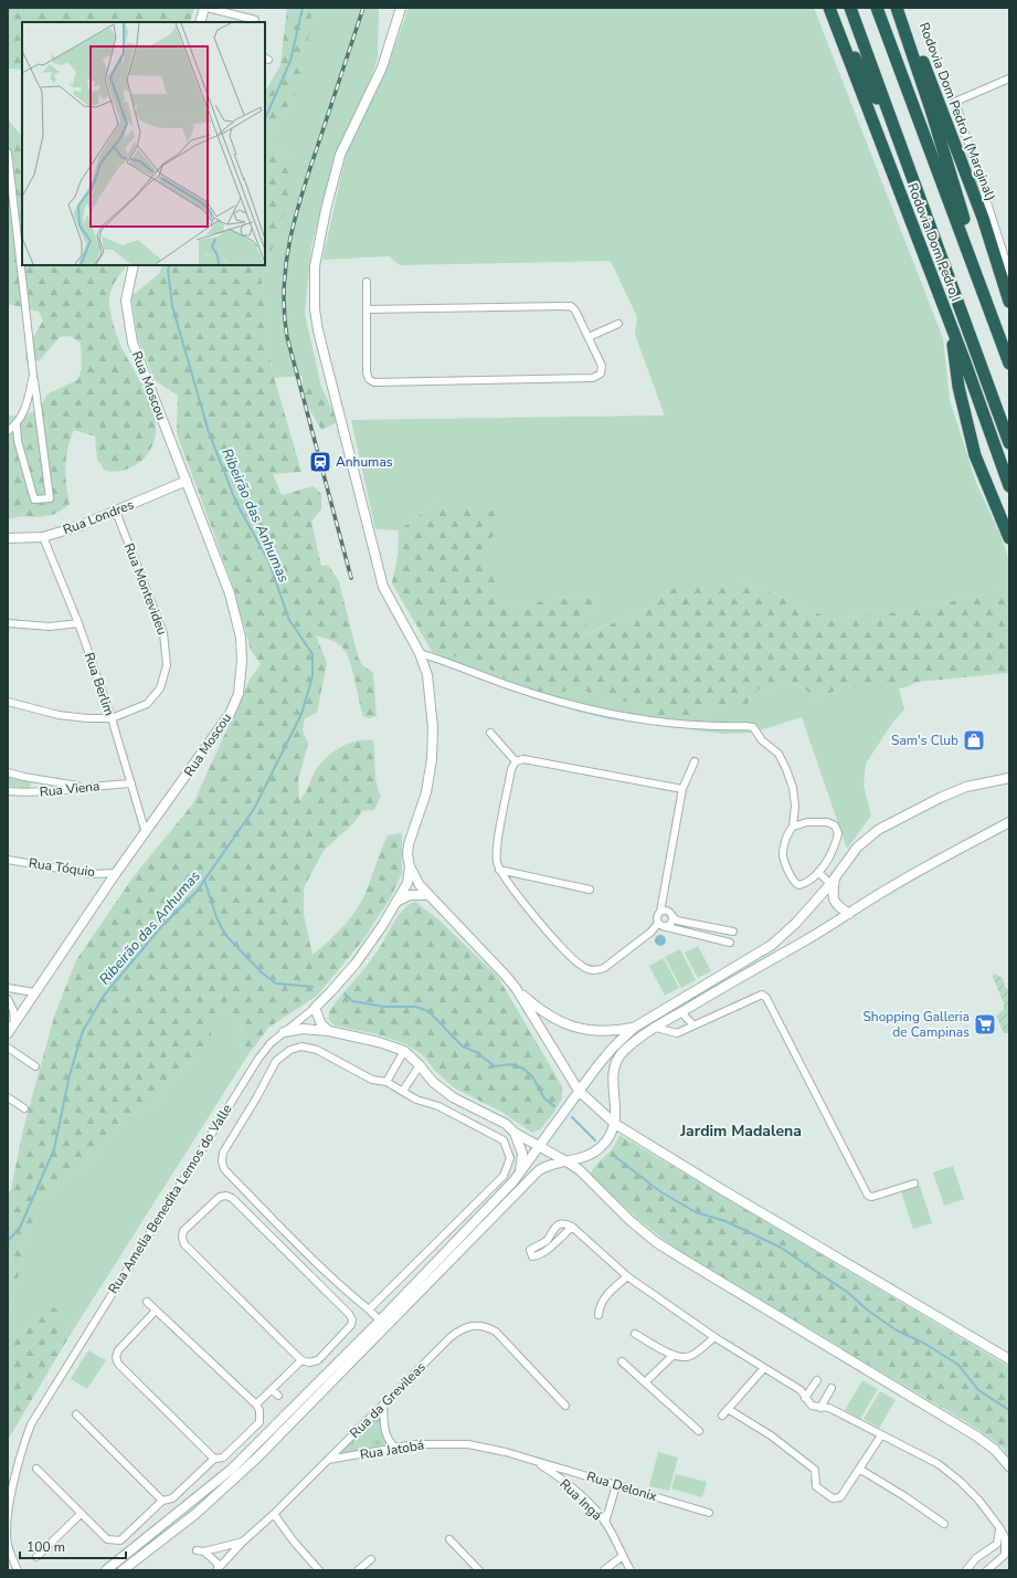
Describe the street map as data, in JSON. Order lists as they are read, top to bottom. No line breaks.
{"streets":{"highway":["Rodovia Dom Pedro I (Marginal)","Rodovia Dom Pedro I"],"street":["Rua Moscou","Rua Londres","Rua Montevideu","Rua Berlim","Rua Viena","Rua Tóquio","Rua Amelia Benedita Lemos do Valle","Rua da Grevileas","Rua Jatobá","Rua Delonix","Rua Ingá"]},"crossings":[["Rua Moscou","Rua Londres"],["Rua Moscou","Rua Berlim"],["Rua Moscou","Rua Tóquio"],["Rua Londres","Rua Montevideu"],["Rua Londres","Rua Berlim"],["Rua Montevideu","Rua Berlim"],["Rua Berlim","Rua Viena"],["Rua da Grevileas","Rua Jatobá"],["Rua Jatobá","Rua Delonix"],["Rua Jatobá","Rua Ingá"],["Rua Delonix","Rua Ingá"]],"districts":["Jardim Madalena"],"water":["Ribeirão das Anhumas"],"places":{"station":["Anhumas"],"shop":["Sam's Club"],"supermarket":["Shopping Galleria de Campinas"]},"scale_bar":"100 m"}
